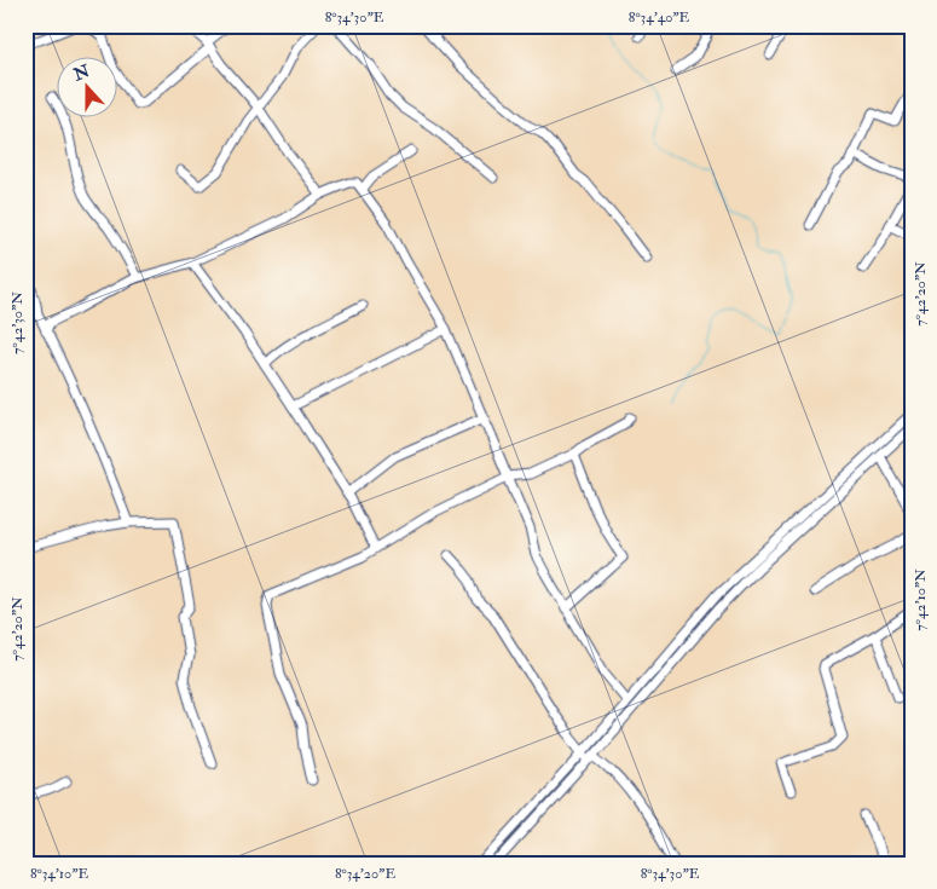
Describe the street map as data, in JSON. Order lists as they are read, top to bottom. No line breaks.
{"north":"top","coordinates":["8°34'30\"E","8°34'40\"E","7°42'20\"N","7°42'30\"N","7°42'10\"N","8°34'10\"E","8°34'20\"E"]}
